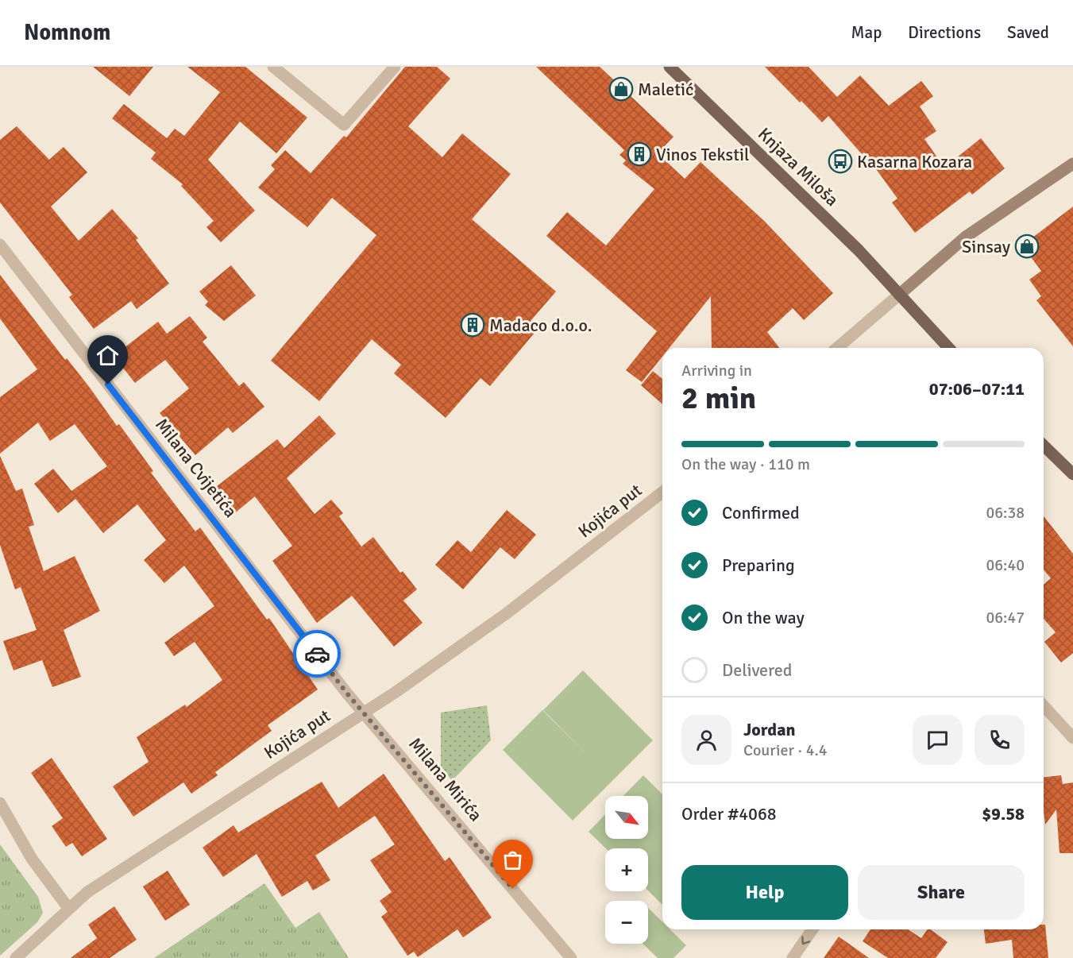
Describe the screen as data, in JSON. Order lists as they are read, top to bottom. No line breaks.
{"streets":{"main road":["Knjaza Miloša"],"street":["Milana Cvijetića","Kojića put","Milana Mirića"]},"crossings":[["Milana Cvijetića","Kojića put"],["Milana Cvijetića","Milana Mirića"],["Kojića put","Milana Mirića"]],"places":{"shop":["Maletić","Sinsay"],"building":["Vinos Tekstil","Madaco d.o.o."],"bus stop":["Kasarna Kozara"]},"north":"bottom right","page":{"header":"Nomnom","nav":["Map","Directions","Saved"],"heading":["2 min","Arriving in","07:06–07:11"],"panel":["Jordan","Courier · 4.4","Order #4068","$9.58"],"bar":"On the way · 110 m","list":[["Confirmed","06:38"],["Preparing","06:40"],["On the way","06:47"],"Delivered"],"map_buttons":["+","−"],"buttons":["Help","Share"]}}
